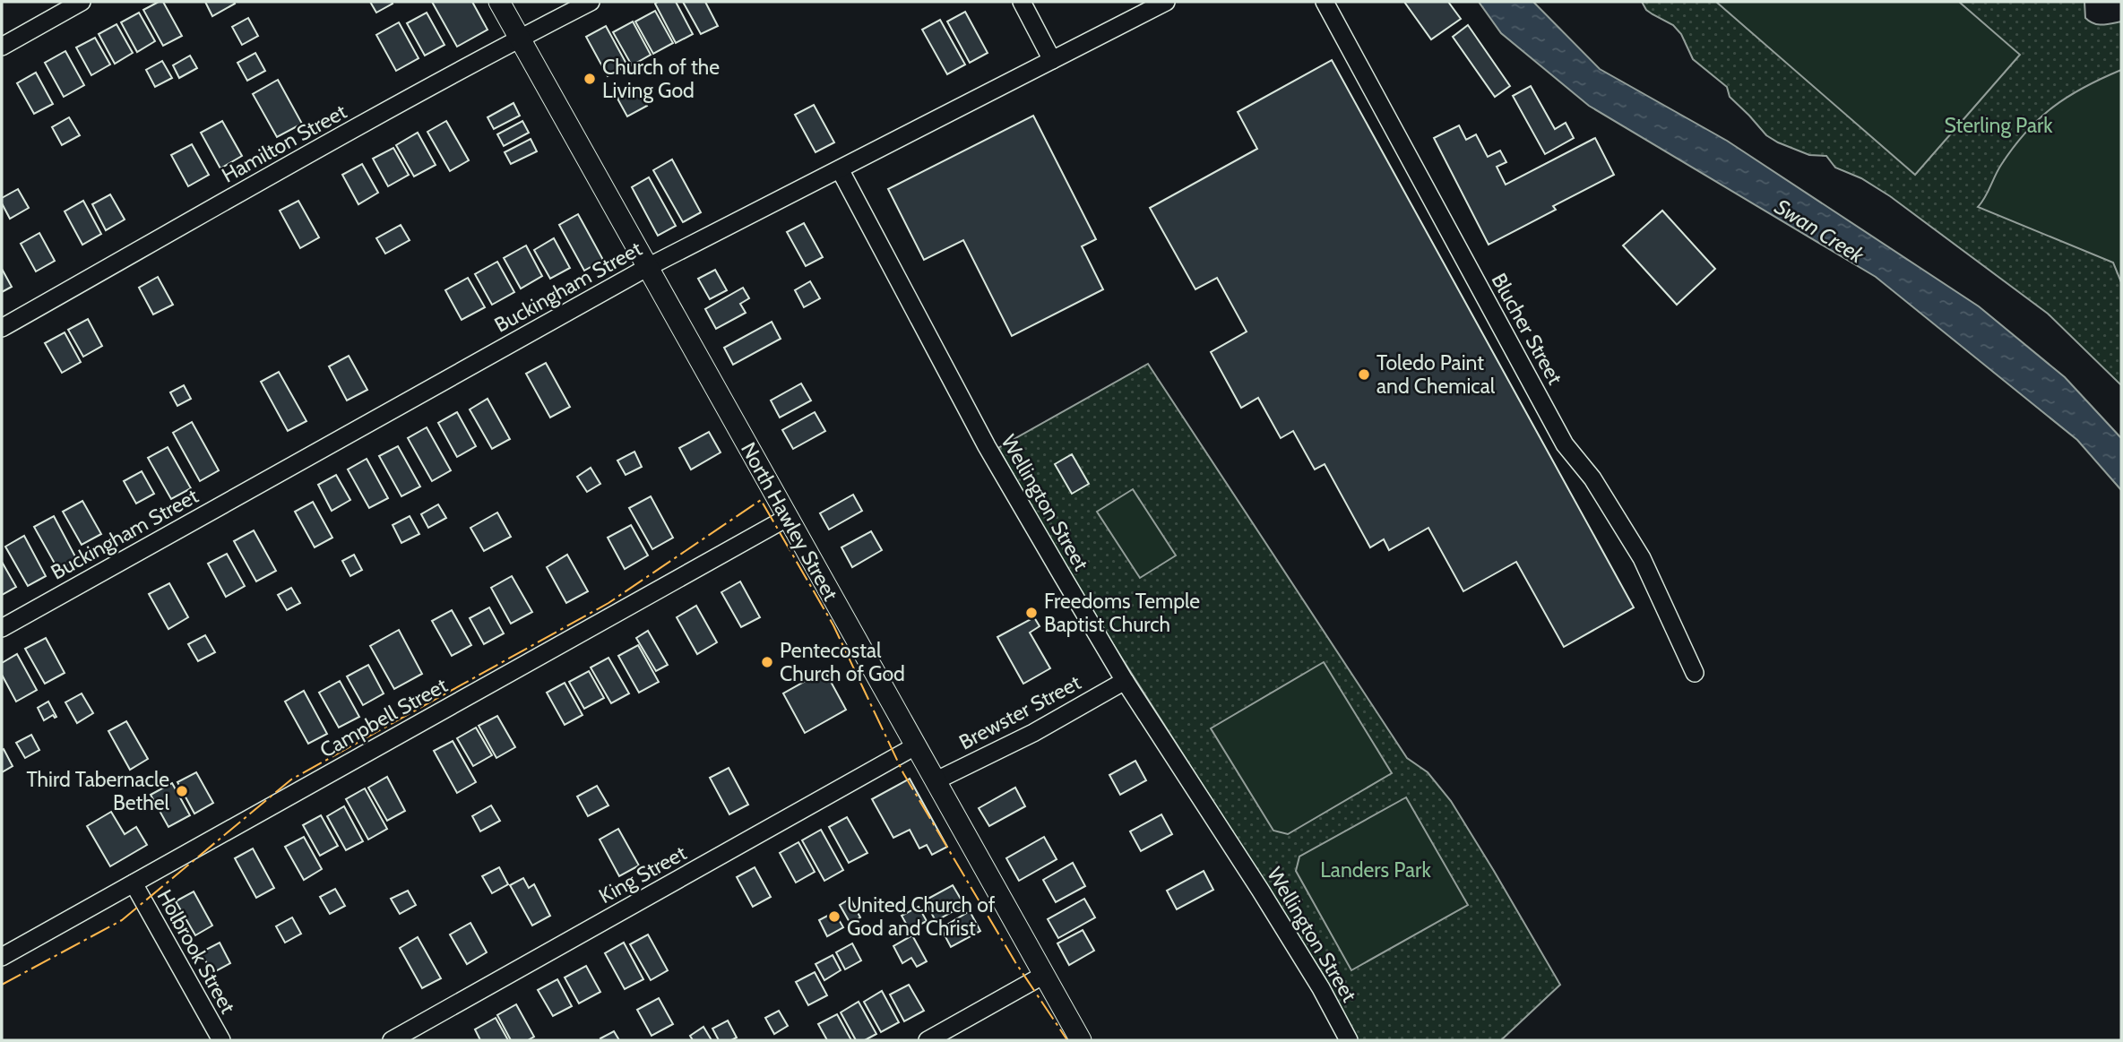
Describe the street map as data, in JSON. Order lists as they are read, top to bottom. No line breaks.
{"streets":{"street":["Hamilton Street","Buckingham Street","Blucher Street","Wellington Street","North Hawley Street","Brewster Street","Campbell Street","King Street","Holbrook Street"]},"crossings":[["Hamilton Street","North Hawley Street"],["Buckingham Street","Wellington Street"],["Buckingham Street","North Hawley Street"],["Wellington Street","Brewster Street"],["North Hawley Street","Brewster Street"],["North Hawley Street","Campbell Street"],["North Hawley Street","King Street"],["Campbell Street","Holbrook Street"]],"water":["Swan Creek"],"parks":["Sterling Park","Landers Park"],"places":["Church of the Living God","Toledo Paint and Chemical","Freedoms Temple Baptist Church","Pentecostal Church of God","Third Tabernacle Bethel","United Church of God and Christ"]}
